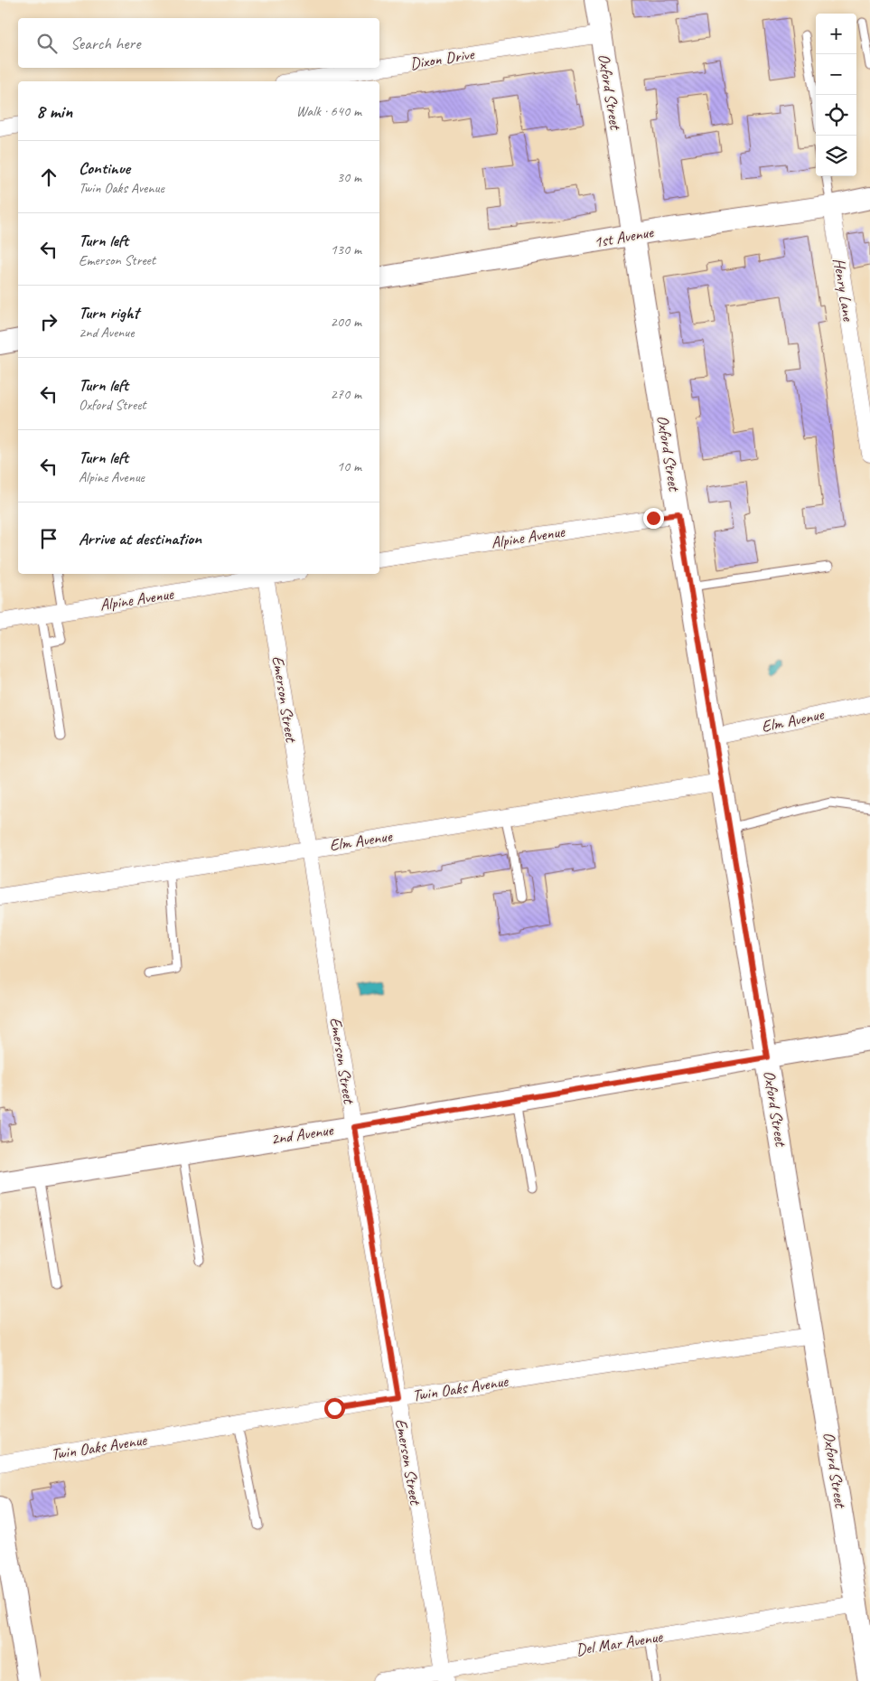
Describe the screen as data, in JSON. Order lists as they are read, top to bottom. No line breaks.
{"streets":{"street":["Dixon Drive","Oxford Street","1st Avenue","Henry Lane","Alpine Avenue","Emerson Street","Elm Avenue","2nd Avenue","Twin Oaks Avenue","Del Mar Avenue"]},"crossings":[["Dixon Drive","Oxford Street"],["Oxford Street","1st Avenue"],["Oxford Street","Alpine Avenue"],["Oxford Street","Elm Avenue"],["Oxford Street","2nd Avenue"],["Oxford Street","Twin Oaks Avenue"],["Oxford Street","Del Mar Avenue"],["1st Avenue","Henry Lane"],["Alpine Avenue","Emerson Street"],["Emerson Street","Elm Avenue"],["Emerson Street","2nd Avenue"],["Emerson Street","Twin Oaks Avenue"],["Emerson Street","Del Mar Avenue"]],"page":{"map_buttons":["+","−"],"search":"Search here","heading":["8 min","Walk · 640 m"],"list":[["Continue","Twin Oaks Avenue","30 m"],["Turn left","Emerson Street","130 m"],["Turn right","2nd Avenue","200 m"],["Turn left","Oxford Street","270 m"],["Turn left","Alpine Avenue","10 m"],"Arrive at destination"]}}
